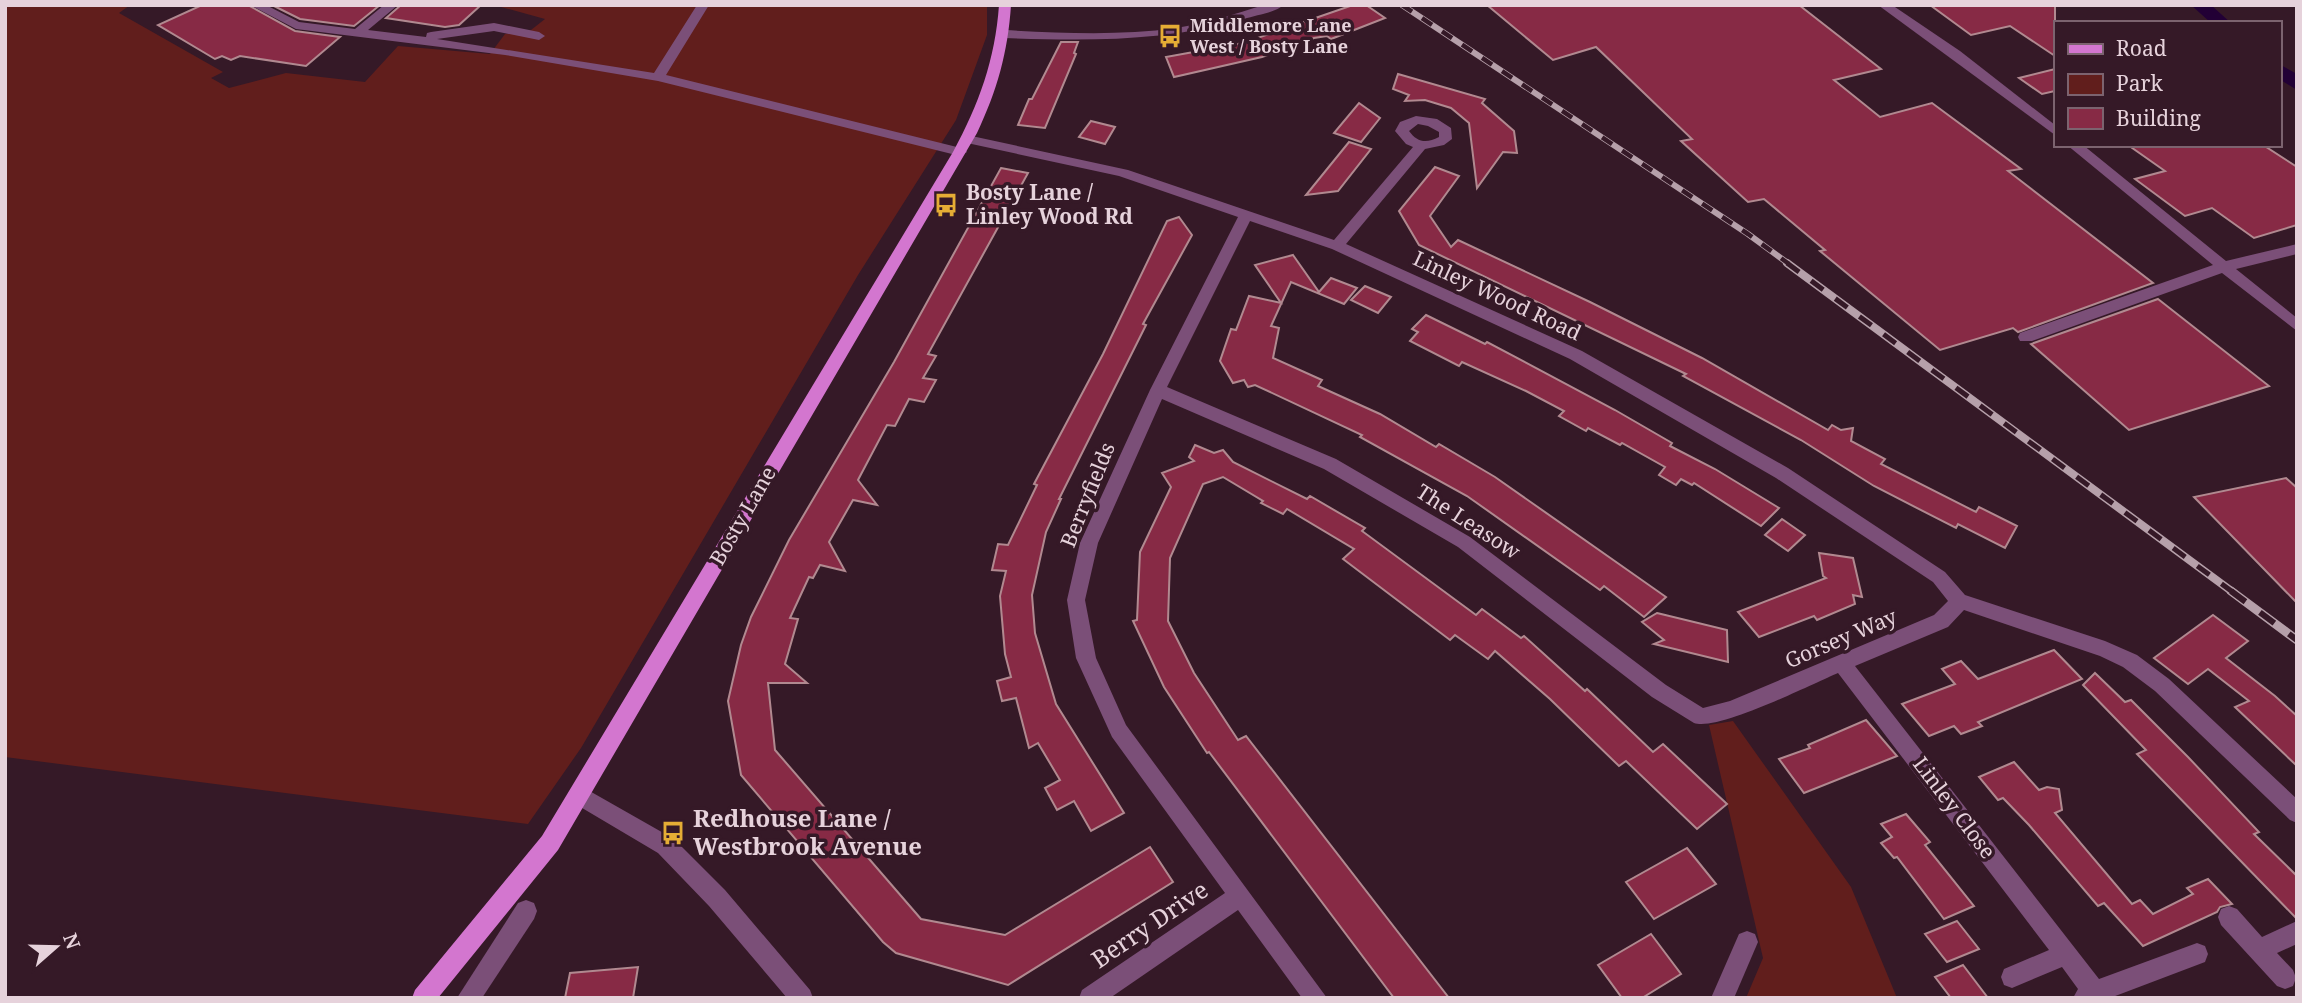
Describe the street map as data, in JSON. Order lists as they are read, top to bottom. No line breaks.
{"streets":{"main road":["Bosty Lane"],"street":["Linley Wood Road","Berryfields","The Leasow","Gorsey Way","Linley Close","Berry Drive"]},"crossings":[["Linley Wood Road","Berryfields"],["Linley Wood Road","Bosty Lane"],["Linley Wood Road","Gorsey Way"],["Berryfields","The Leasow"],["Berryfields","Berry Drive"],["The Leasow","Gorsey Way"],["Gorsey Way","Linley Close"]],"places":{"bus stop":["Middlemore Lane West / Bosty Lane","Bosty Lane / Linley Wood Rd","Redhouse Lane / Westbrook Avenue"]},"legend":["Road","Park","Building"],"north":"right"}
